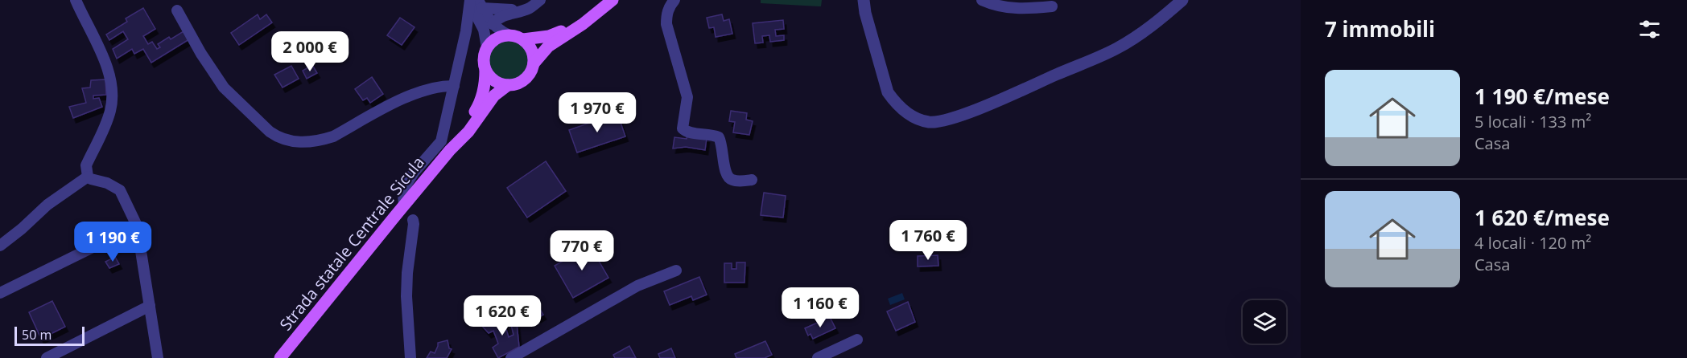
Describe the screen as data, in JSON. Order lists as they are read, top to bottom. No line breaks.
{"streets":{"main road":["Strada statale Centrale Sicula"]},"scale_bar":"50 m","page":{"heading":"7 immobili","price":["2 000 €","1 970 €","1 760 €","1 190 €","770 €","1 160 €","1 620 €"],"list":[{"name":"1 190 €/mese","note":"5 locali · 133 m² · Casa"},{"name":"1 620 €/mese","note":"4 locali · 120 m² · Casa"}],"scale":"50 m"}}
